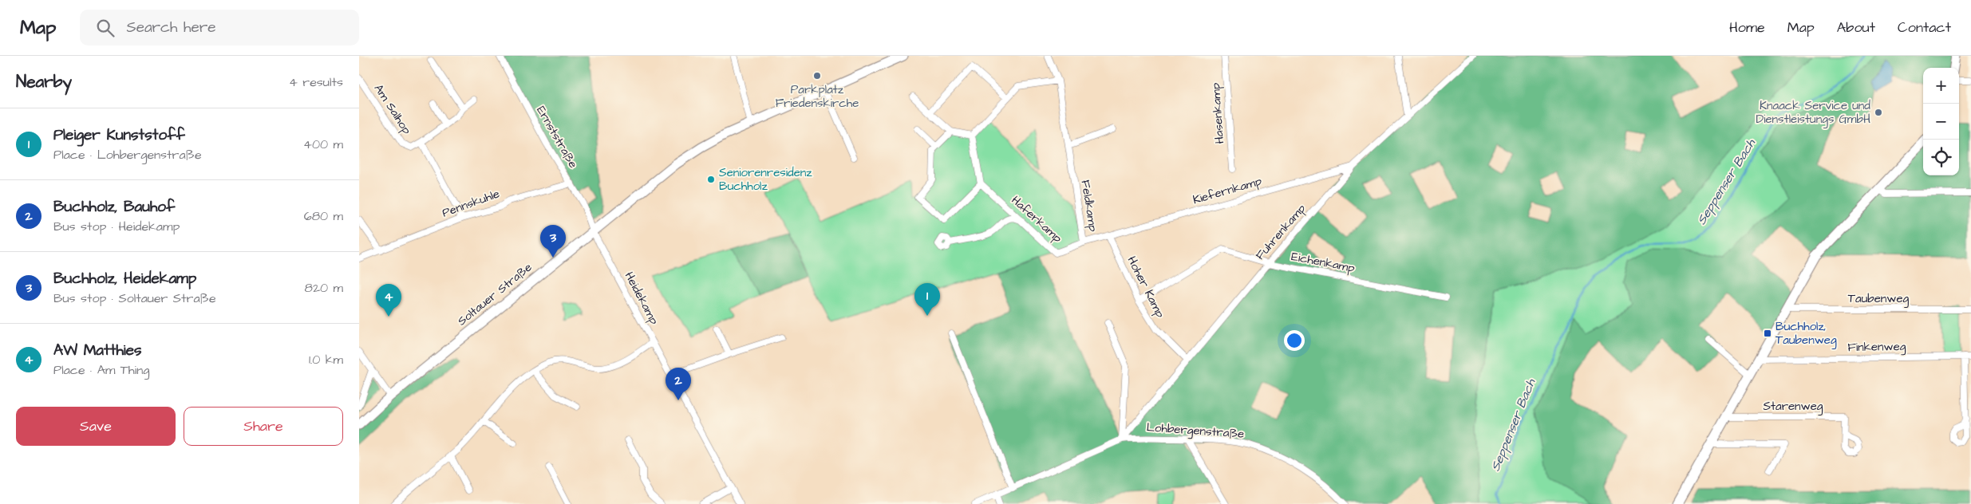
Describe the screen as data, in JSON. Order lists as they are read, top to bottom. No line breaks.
{"streets":{"main road":["Soltauer Straße"],"street":["Am Salhop","Hasenkamp","Ernststraße","Kiefernkamp","Pennskuhle","Feldkamp","Haferkamp","Fuhrenkamp","Eichenkamp","Hoher Kamp","Heidekamp","Taubenweg","Finkenweg","Starenweg","Lohbergenstraße"]},"crossings":[["Am Salhop","Pennskuhle"],["Ernststraße","Pennskuhle"],["Ernststraße","Soltauer Straße"],["Ernststraße","Heidekamp"],["Kiefernkamp","Feldkamp"],["Kiefernkamp","Fuhrenkamp"],["Kiefernkamp","Hoher Kamp"],["Feldkamp","Haferkamp"],["Feldkamp","Hoher Kamp"],["Fuhrenkamp","Eichenkamp"],["Fuhrenkamp","Hoher Kamp"],["Fuhrenkamp","Lohbergenstraße"],["Eichenkamp","Hoher Kamp"],["Soltauer Straße","Heidekamp"]],"water":["Seppenser Bach"],"places":{"other":["Parkplatz Friedenskirche","Knaack Service und Dienstleistungs GmbH","Seniorenresidenz Buchholz"],"transit":["Buchholz, Taubenweg"]},"page":{"header":"Map","search":"Search here","nav":["Home","Map","About","Contact"],"heading":["Nearby","4 results"],"map_buttons":["+","−"],"list":[{"mark":"1","name":"Pleiger Kunststoff","note":"Place · Lohbergenstraße","value":"400 m"},{"mark":"2","name":"Buchholz, Bauhof","note":"Bus stop · Heidekamp","value":"680 m"},{"mark":"3","name":"Buchholz, Heidekamp","note":"Bus stop · Soltauer Straße","value":"820 m"},{"mark":"4","name":"AW Matthies","note":"Place · Am Thing","value":"1.0 km"}],"pins":["3","1","4","2"],"buttons":["Save","Share"]}}
